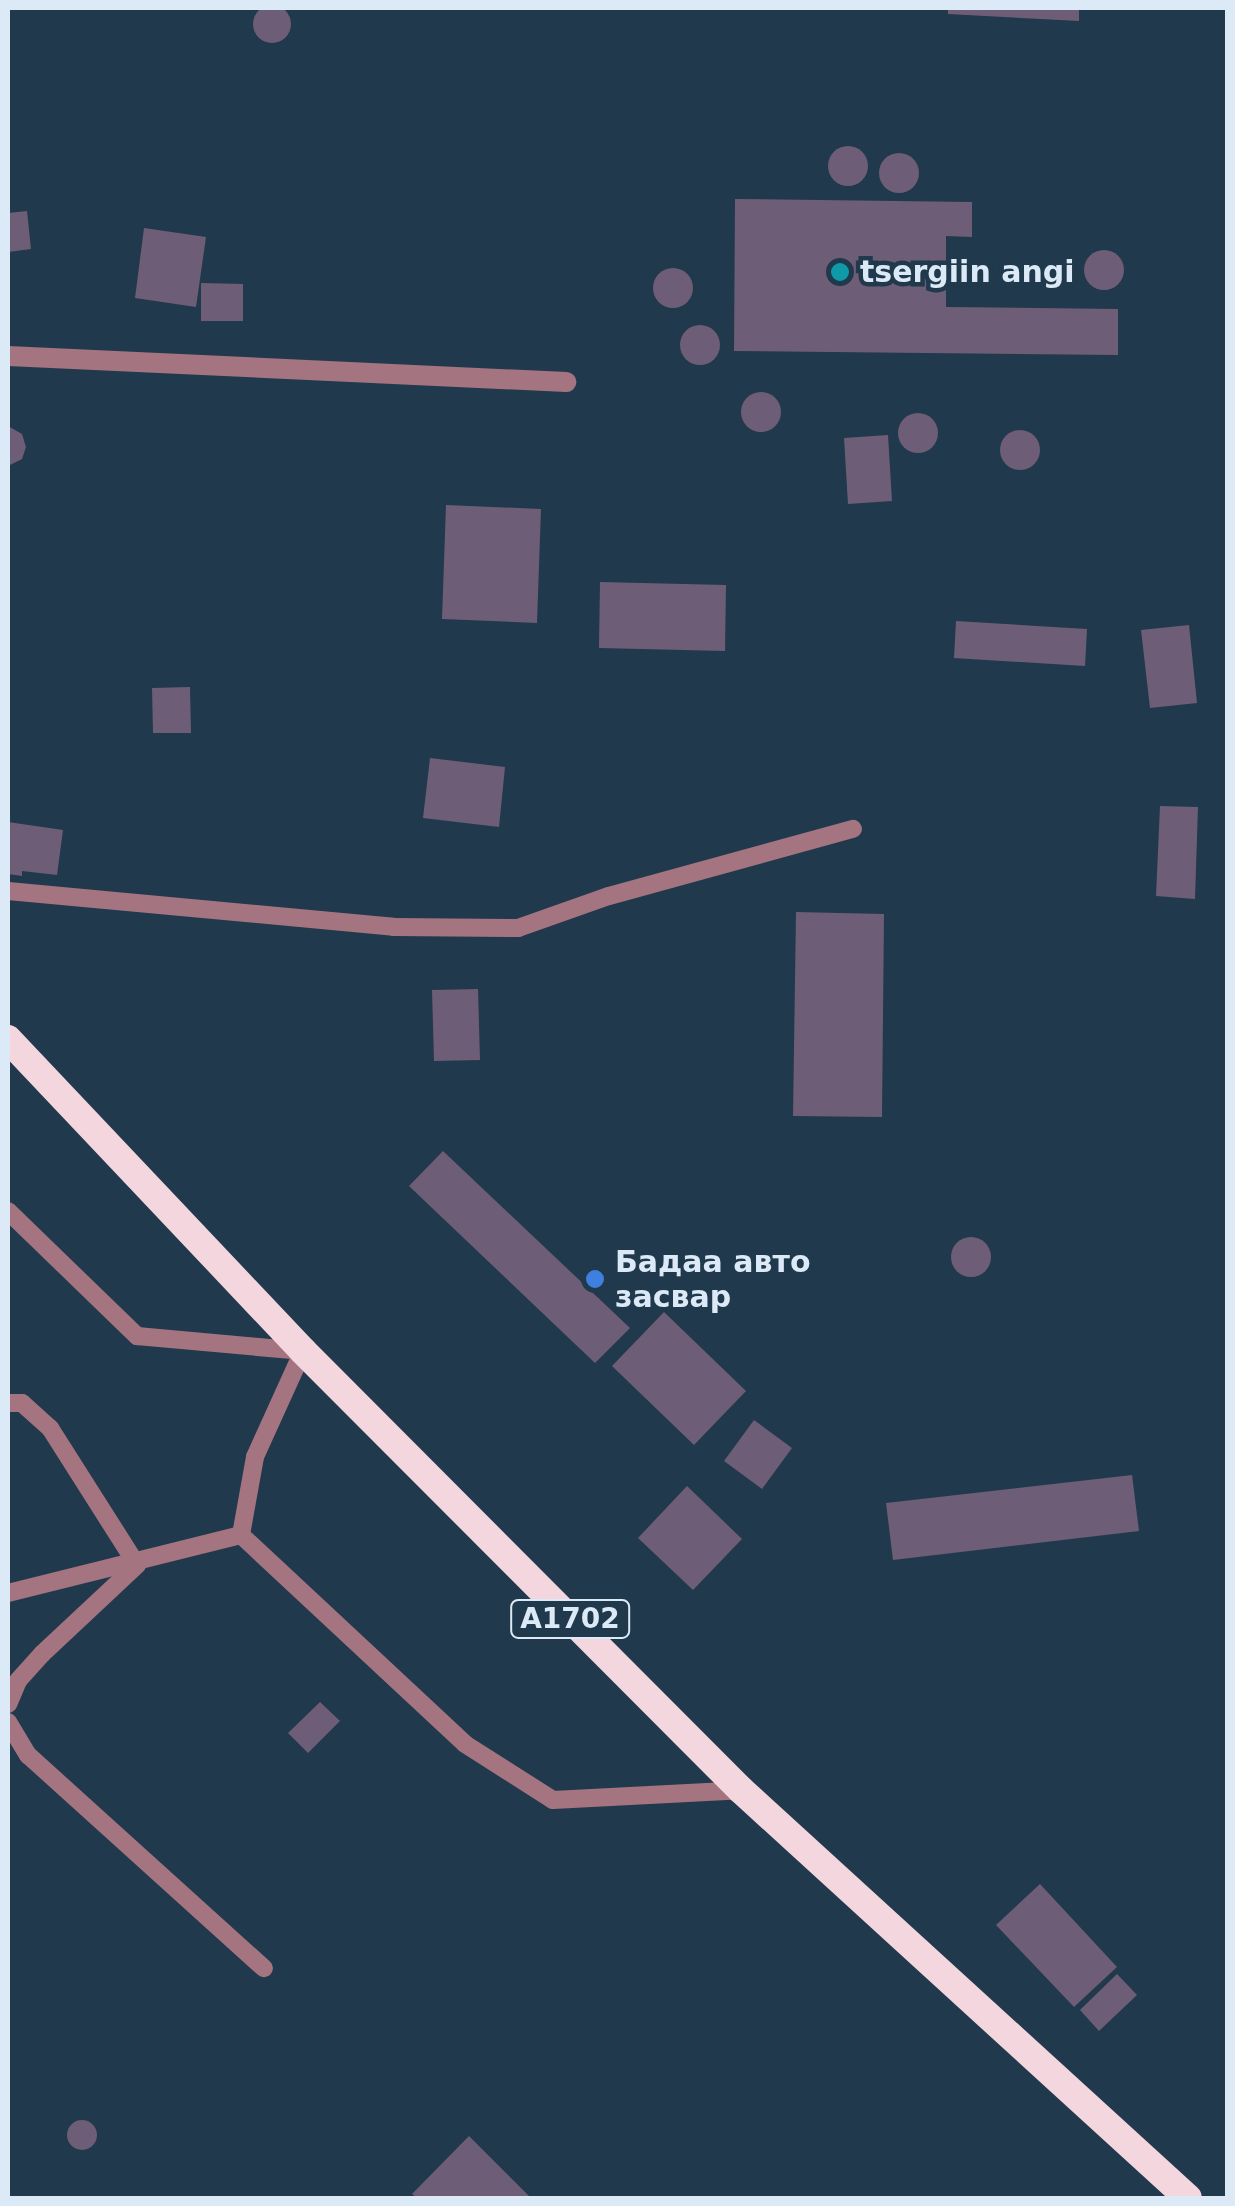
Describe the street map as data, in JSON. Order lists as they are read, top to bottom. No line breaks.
{"streets":{"highway":["A1702"]},"places":["tsergiin angi","Бадаа авто засвар"]}
